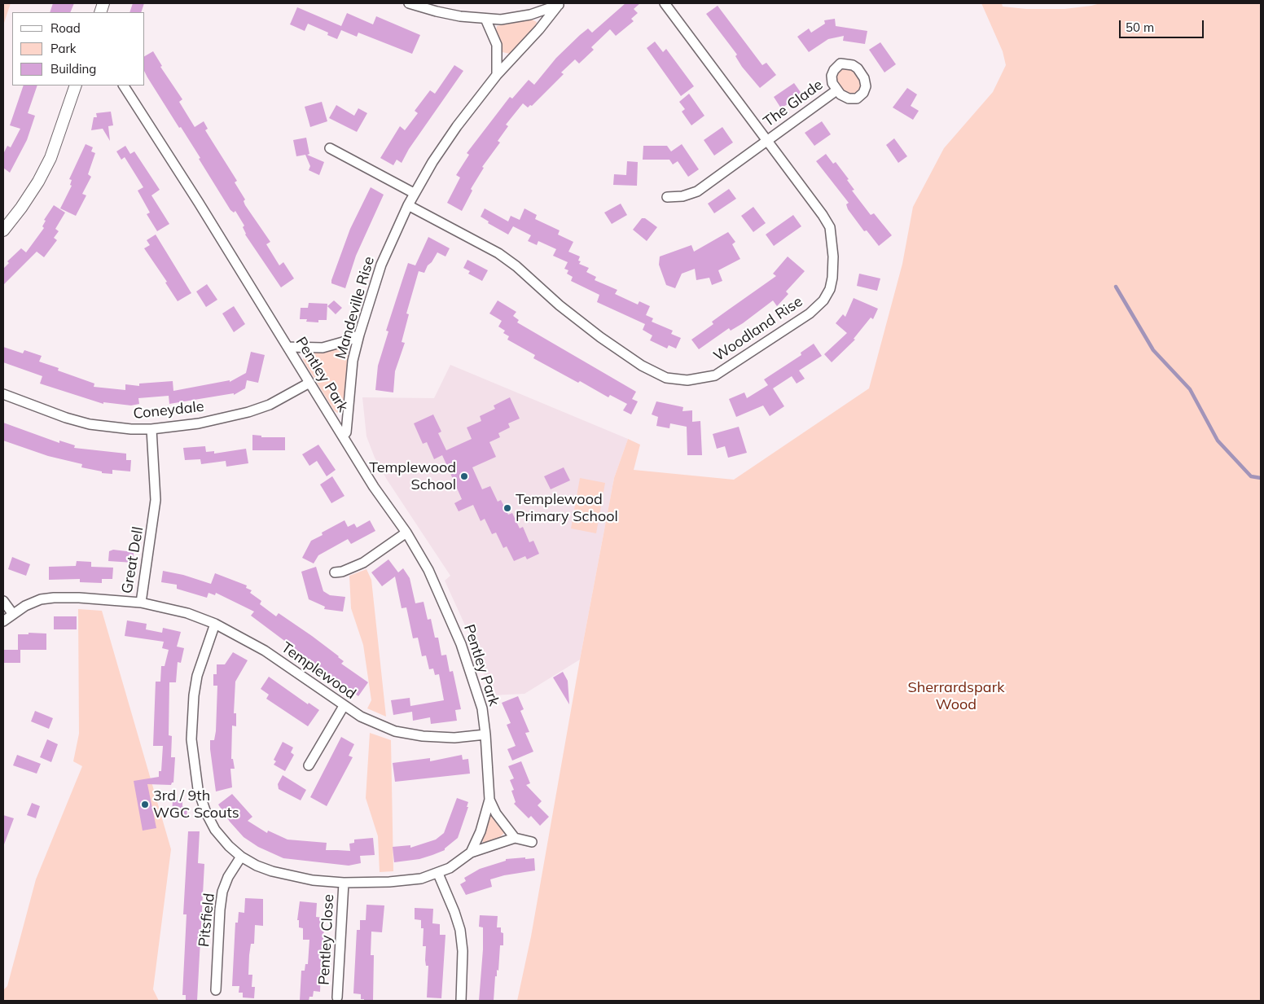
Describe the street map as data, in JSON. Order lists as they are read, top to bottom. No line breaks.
{"streets":{"street":["The Glade","Mandeville Rise","Woodland Rise","Pentley Park","Coneydale","Great Dell","Templewood","Pitsfield","Pentley Close"]},"crossings":[["The Glade","Woodland Rise"],["Mandeville Rise","Woodland Rise"],["Mandeville Rise","Pentley Park"],["Pentley Park","Coneydale"],["Pentley Park","Templewood"],["Pentley Park","Pitsfield"],["Pentley Park","Pentley Close"],["Coneydale","Great Dell"],["Great Dell","Templewood"]],"parks":["Sherrardspark Wood"],"places":["Templewood School","Templewood Primary School","3rd / 9th WGC Scouts"],"legend":["Road","Park","Building"],"scale_bar":"50 m"}
